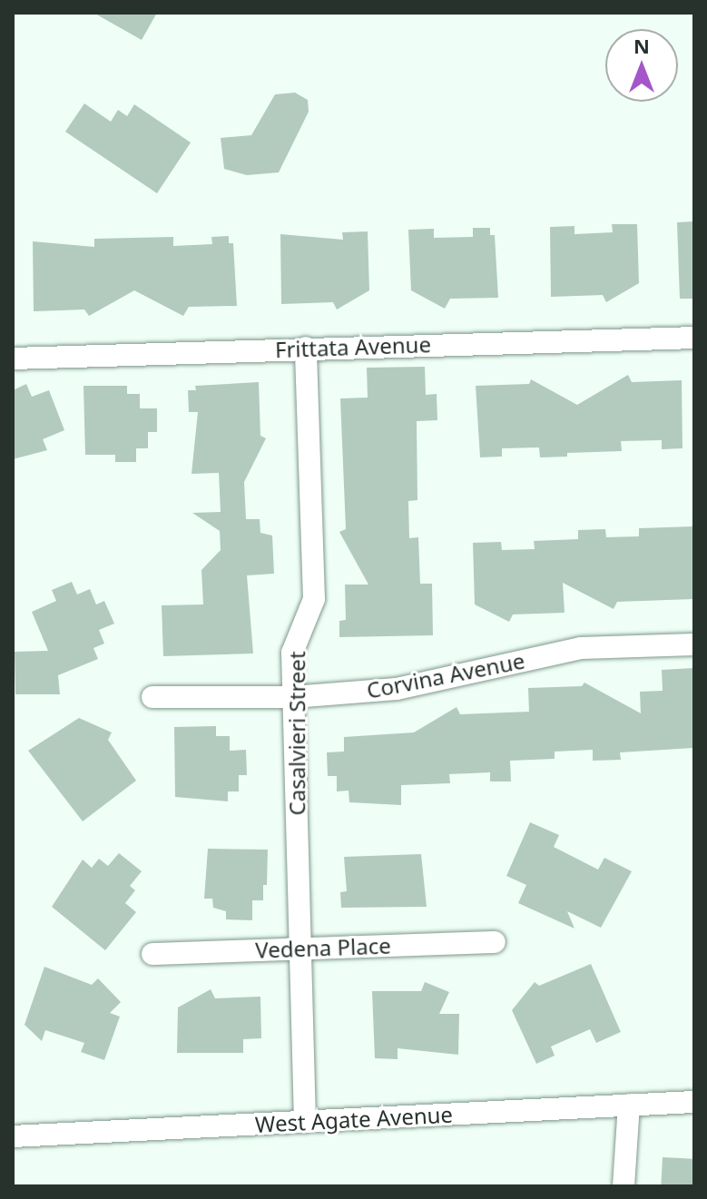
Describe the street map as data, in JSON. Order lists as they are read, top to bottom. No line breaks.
{"streets":{"street":["Frittata Avenue","Corvina Avenue","Casalvieri Street","Vedena Place","West Agate Avenue"]},"crossings":[["Frittata Avenue","Casalvieri Street"],["Corvina Avenue","Casalvieri Street"],["Casalvieri Street","Vedena Place"],["Casalvieri Street","West Agate Avenue"]],"north":"top"}
